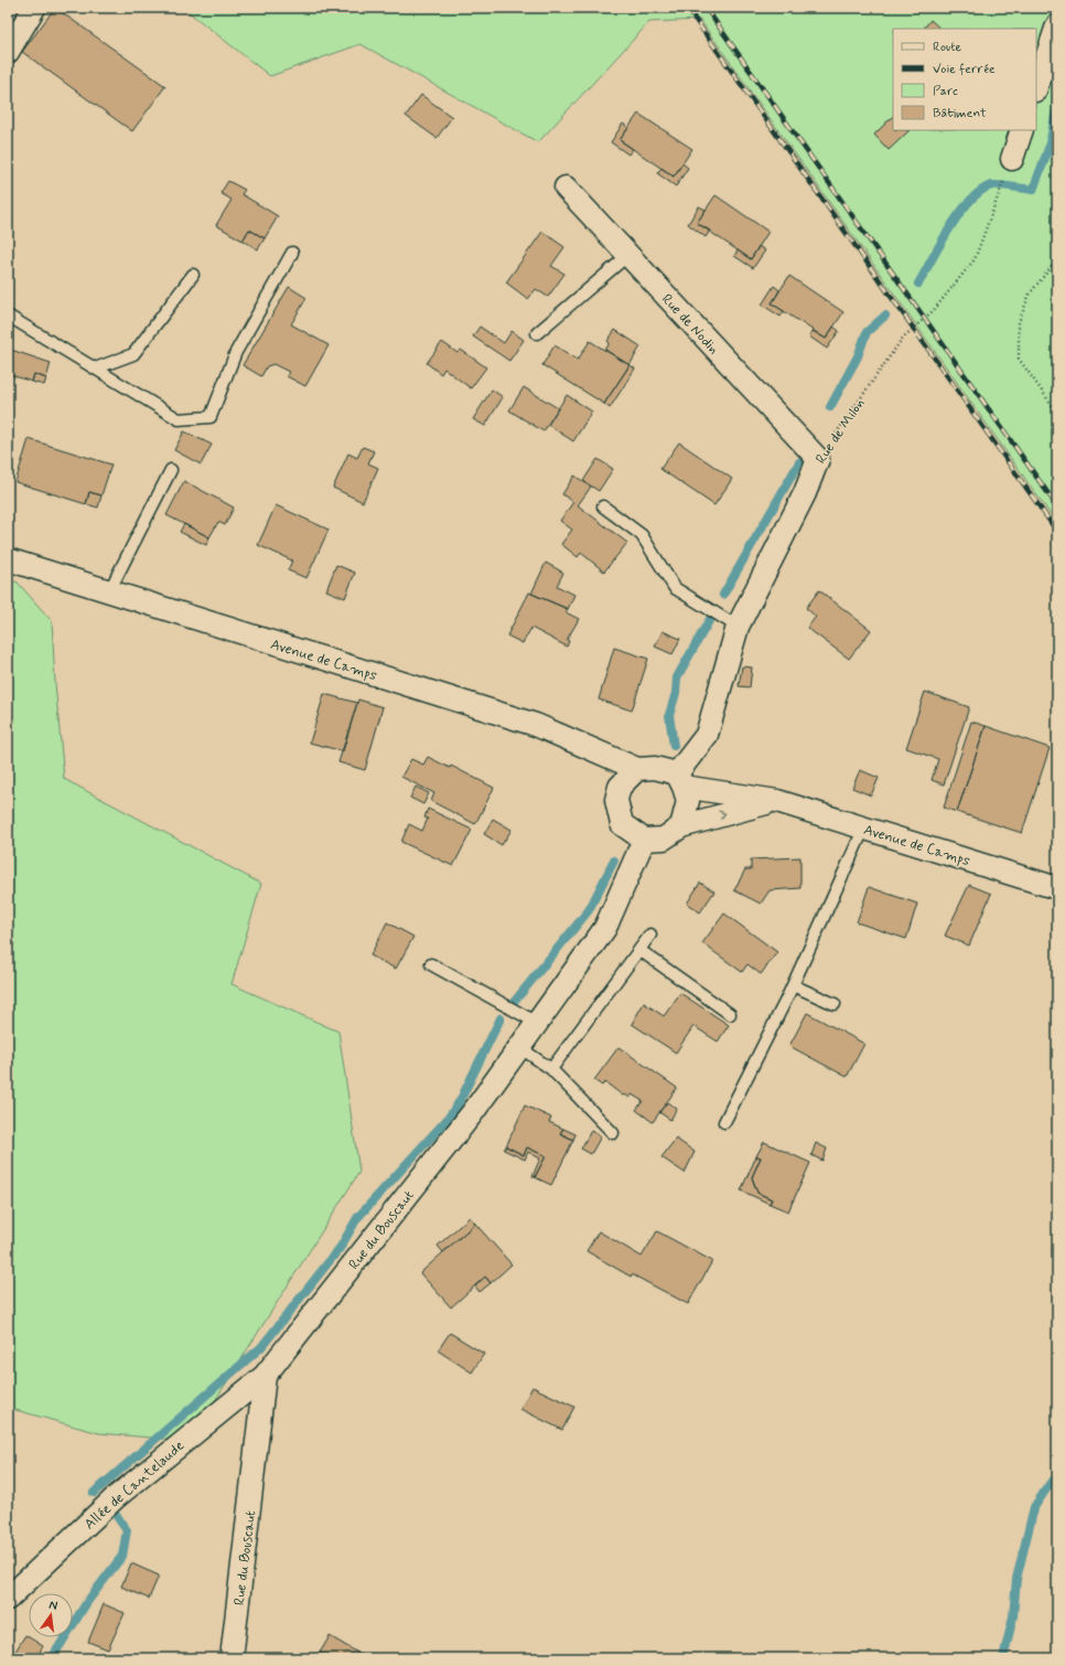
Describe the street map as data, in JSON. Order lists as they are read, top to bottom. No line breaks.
{"streets":{"street":["Rue de Nodin","Rue de Milon","Avenue de Camps","Rue du Bouscaut","Allée de Cantelaude"]},"crossings":[["Rue de Nodin","Rue de Milon"],["Rue de Milon","Avenue de Camps"],["Rue de Milon","Rue du Bouscaut"],["Avenue de Camps","Rue du Bouscaut"],["Rue du Bouscaut","Allée de Cantelaude"]],"legend":["Route","Voie ferrée","Parc","Bâtiment"],"north":"top"}
